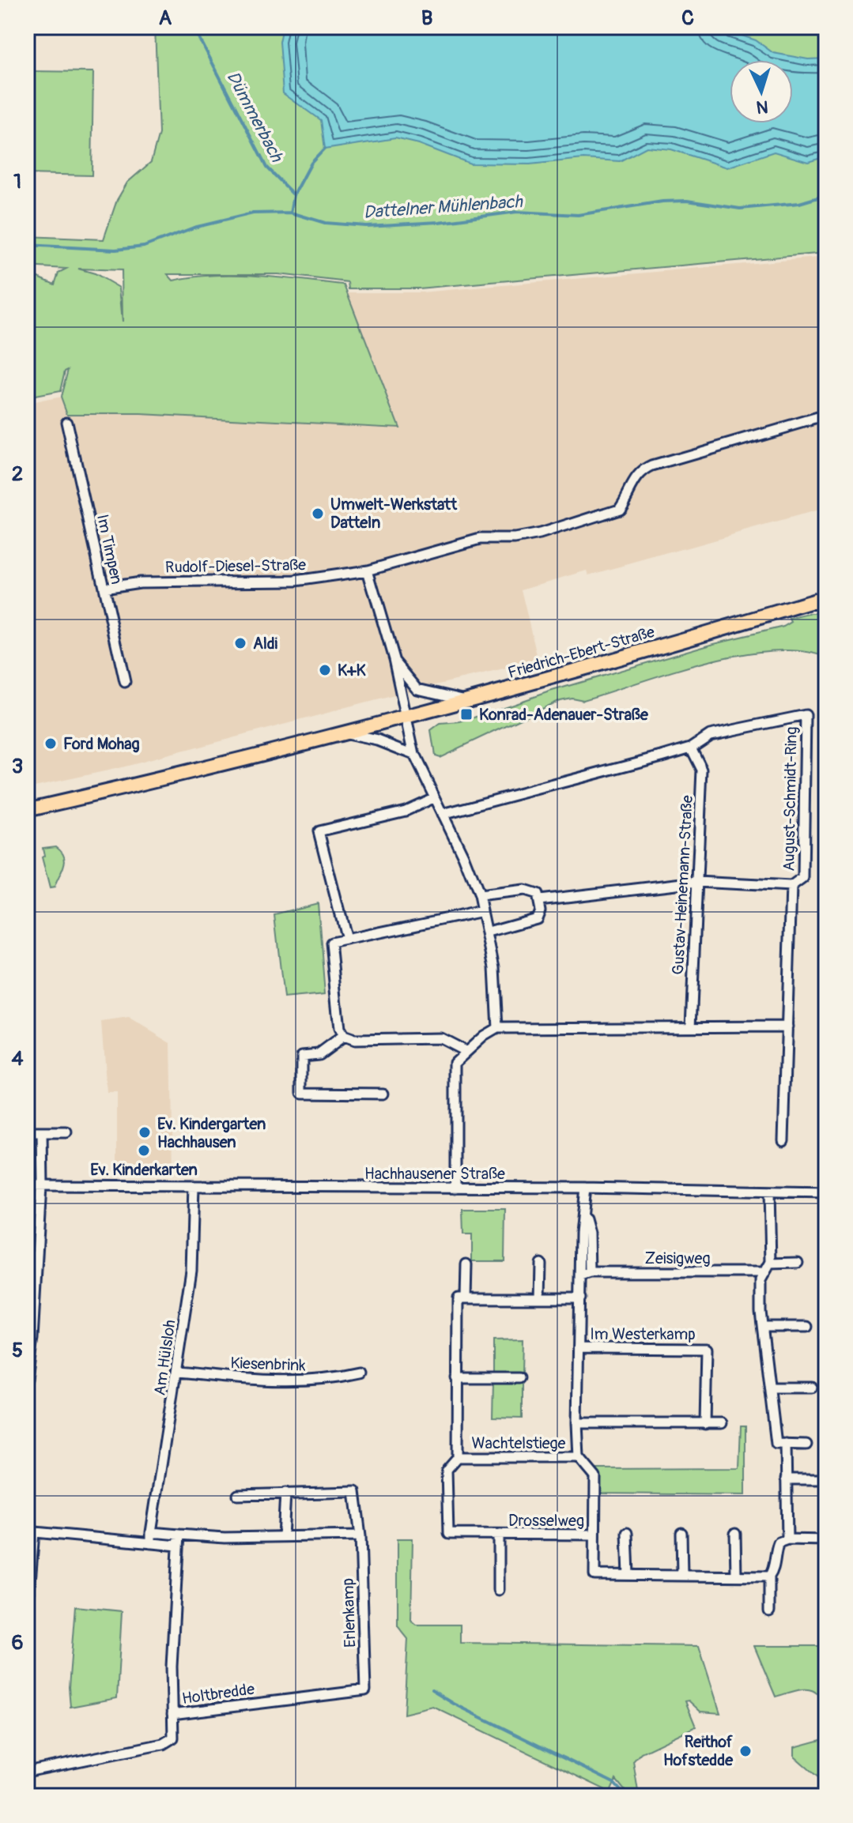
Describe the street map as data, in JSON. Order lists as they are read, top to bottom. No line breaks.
{"streets":{"main road":["Friedrich-Ebert-Straße"],"street":["Im Timpen","Rudolf-Diesel-Straße","August-Schmidt-Ring","Gustav-Heinemann-Straße","Hachhausener Straße","Zeisigweg","Im Westerkamp","Am Hülsloh","Kiesenbrink","Wachtelstiege","Drosselweg","Erlenkamp","Holtbredde"]},"crossings":[["Im Timpen","Rudolf-Diesel-Straße"],["August-Schmidt-Ring","Gustav-Heinemann-Straße"],["Hachhausener Straße","Im Westerkamp"],["Hachhausener Straße","Am Hülsloh"],["Zeisigweg","Im Westerkamp"],["Im Westerkamp","Wachtelstiege"],["Am Hülsloh","Kiesenbrink"],["Wachtelstiege","Drosselweg"],["Erlenkamp","Holtbredde"]],"water":["Dümmerbach","Dattelner Mühlenbach"],"places":{"other":["Umwelt-Werkstatt Datteln","Aldi","K+K","Ford Mohag","Ev. Kindergarten Hachhausen","Ev. Kinderkarten","Reithof Hofstedde"],"transit":["Konrad-Adenauer-Straße"]},"north":"bottom","grid":{"columns":["A","B","C"],"rows":["1","2","3","4","5","6"]}}
